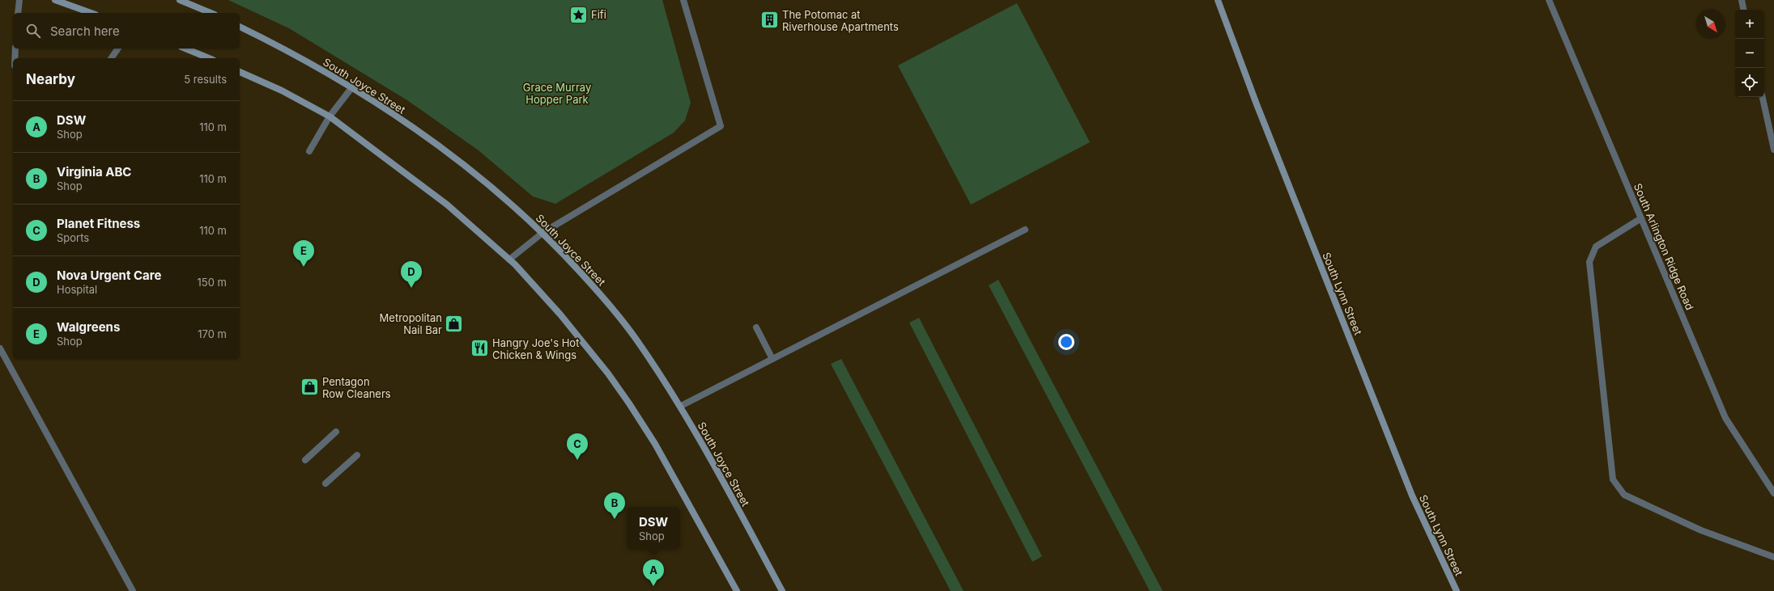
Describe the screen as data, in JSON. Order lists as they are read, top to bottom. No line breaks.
{"streets":{"main road":["South Joyce Street","South Lynn Street"],"street":["South Arlington Ridge Road"]},"parks":["Grace Murray Hopper Park"],"places":{"place":["Fifi"],"building":["The Potomac at Riverhouse Apartments"],"shop":["Metropolitan Nail Bar","Pentagon Row Cleaners"],"restaurant":["Hangry Joe's Hot Chicken & Wings"]},"north":"bottom right","page":{"map_buttons":["+","−"],"search":"Search here","heading":["Nearby","5 results"],"list":[{"mark":"A","name":"DSW","note":"Shop","value":"110 m"},{"mark":"B","name":"Virginia ABC","note":"Shop","value":"110 m"},{"mark":"C","name":"Planet Fitness","note":"Sports","value":"110 m"},{"mark":"D","name":"Nova Urgent Care","note":"Hospital","value":"150 m"},{"mark":"E","name":"Walgreens","note":"Shop","value":"170 m"}],"pins":["E","D","C","B","A"],"popup":["DSW","Shop"]}}
